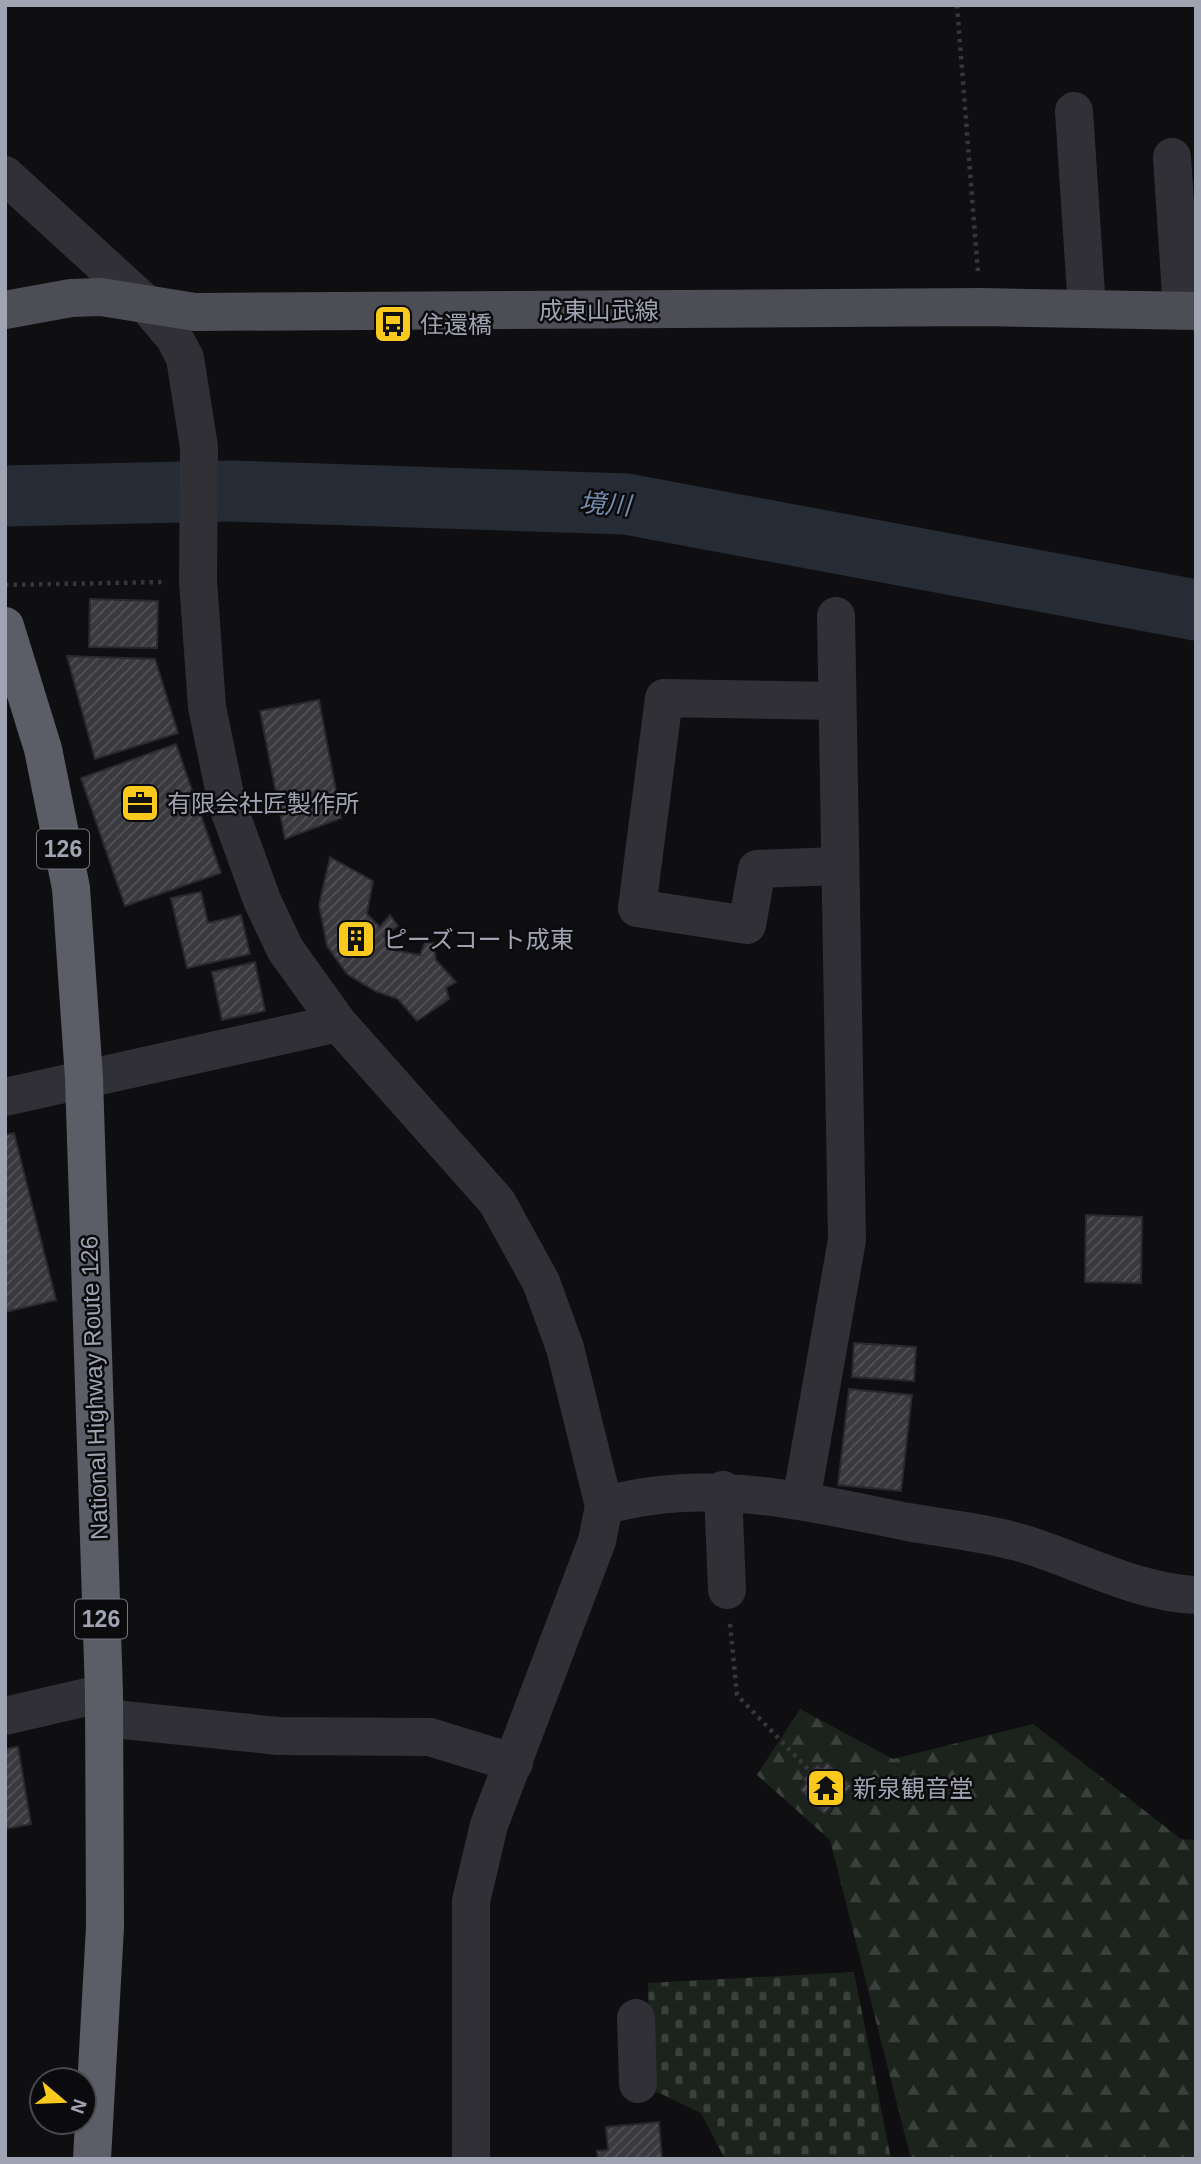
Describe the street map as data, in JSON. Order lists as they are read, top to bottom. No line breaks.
{"streets":{"highway":["126","National Highway Route 126"],"main road":["成東山武線"]},"water":["境川"],"places":{"bus stop":["住還橋"],"office":["有限会社匠製作所"],"building":["ピーズコート成東"],"temple":["新泉観音堂"]},"north":"right"}
